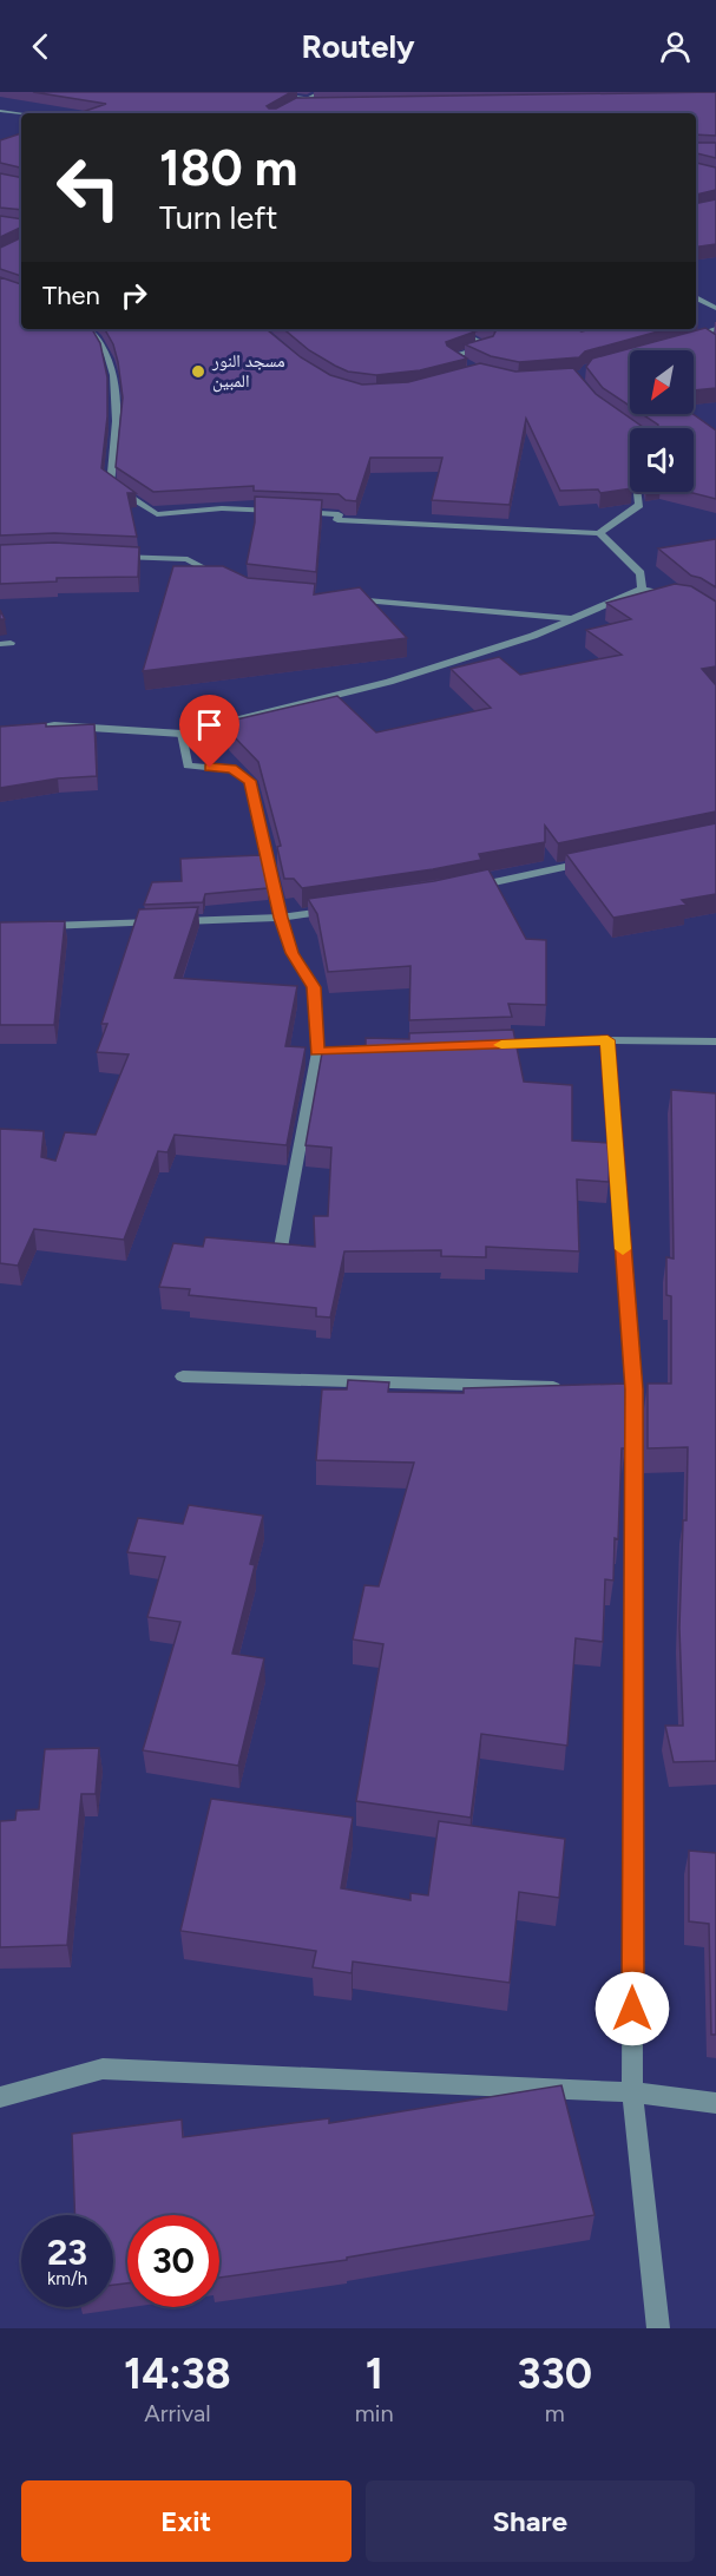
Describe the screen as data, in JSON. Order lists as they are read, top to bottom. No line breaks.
{"places":["مسجد النور المبين"],"north":"bottom left","page":{"header":"Routely","turn":["180 m","Turn left"],"then":"Then","speed":"23 km/h","limit":"30","eta":["14:38","Arrival","1","min","330","m"],"buttons":["Exit","Share"]}}
